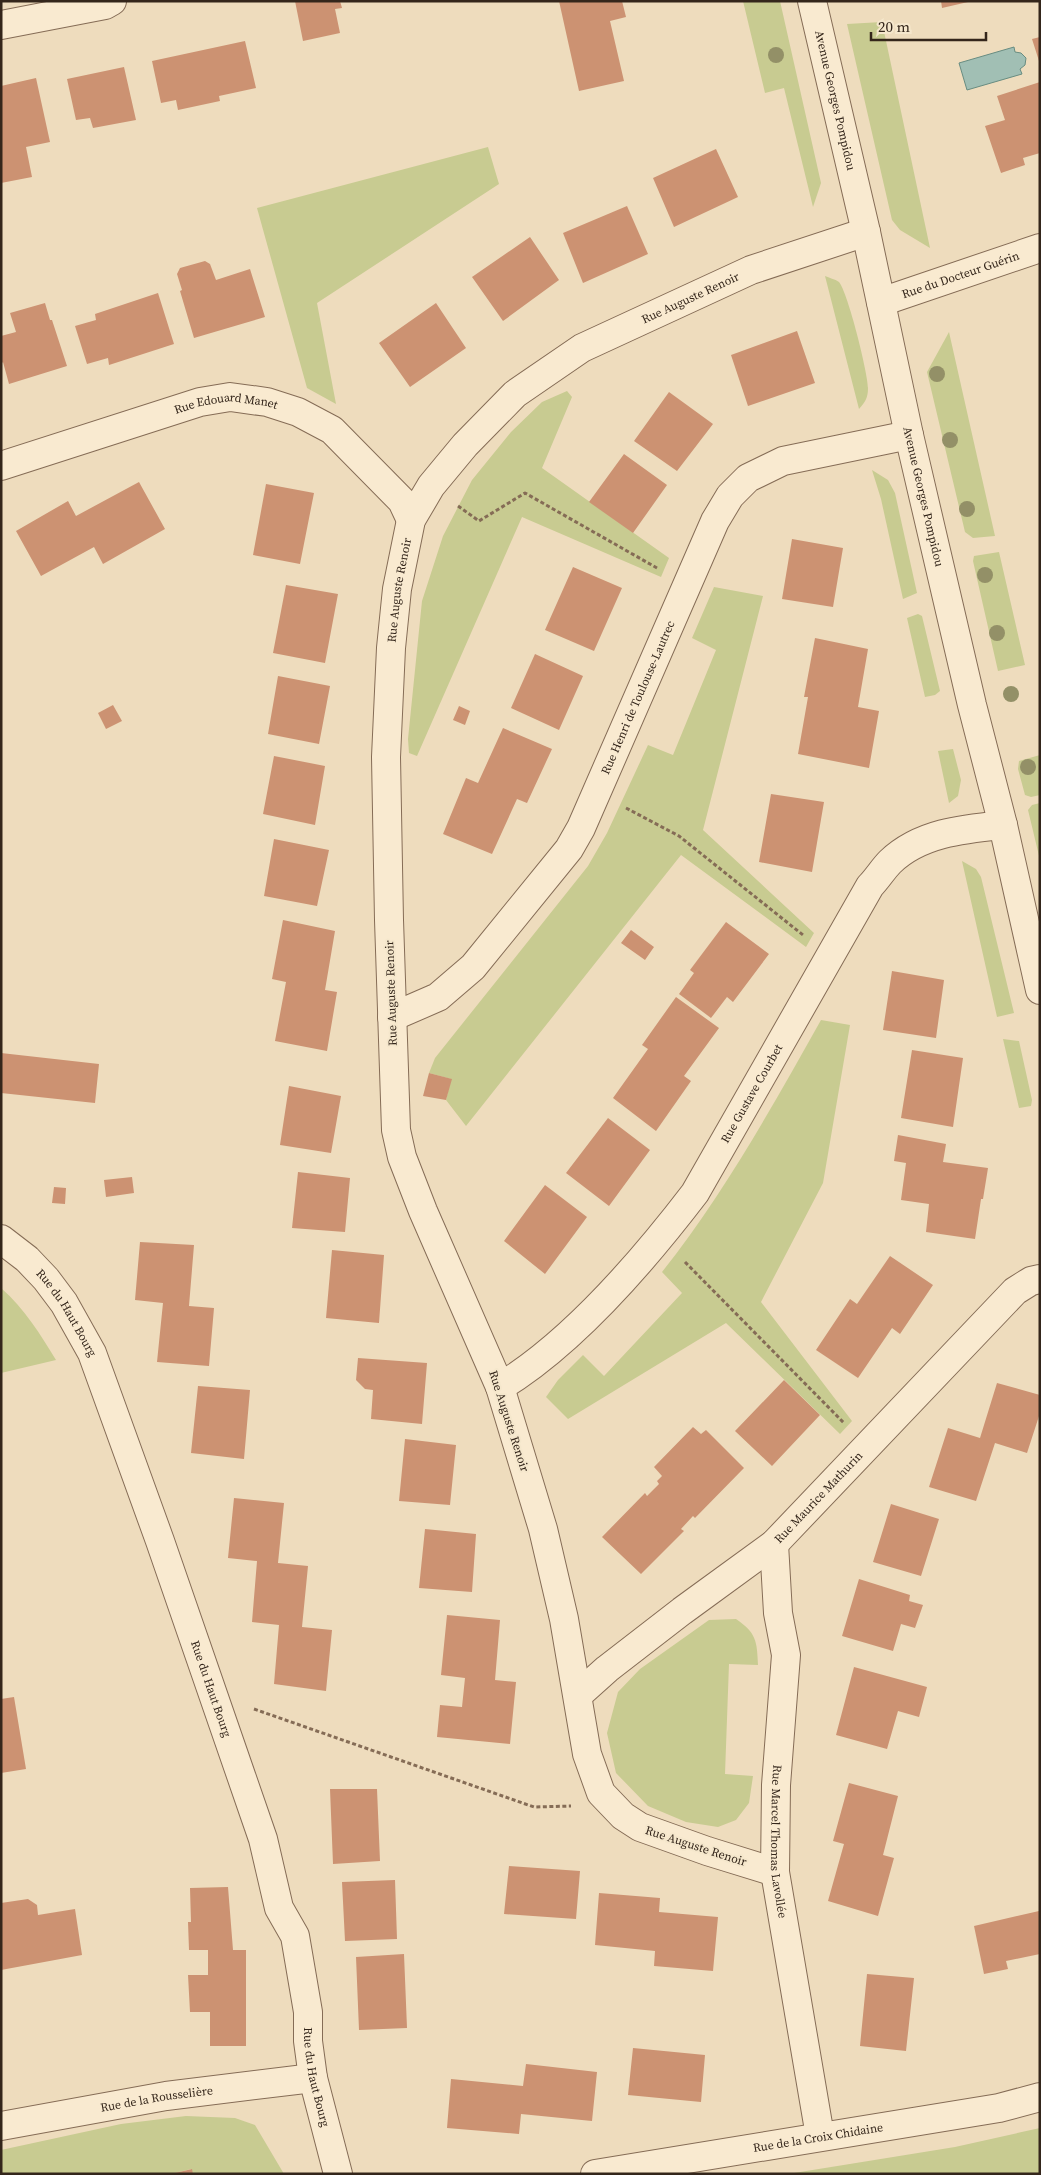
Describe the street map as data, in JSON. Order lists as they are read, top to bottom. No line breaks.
{"streets":{"street":["Avenue Georges Pompidou","Rue du Docteur Guérin","Rue Auguste Renoir","Rue Edouard Manet","Rue Henri de Toulouse-Lautrec","Rue Gustave Courbet","Rue du Haut Bourg","Rue Maurice Mathurin","Rue Marcel Thomas Lavollée","Rue de la Rousselière","Rue de la Croix Chidaine"]},"crossings":[["Avenue Georges Pompidou","Rue du Docteur Guérin"],["Avenue Georges Pompidou","Rue Auguste Renoir"],["Avenue Georges Pompidou","Rue Henri de Toulouse-Lautrec"],["Avenue Georges Pompidou","Rue Gustave Courbet"],["Rue Auguste Renoir","Rue Edouard Manet"],["Rue Auguste Renoir","Rue Henri de Toulouse-Lautrec"],["Rue Auguste Renoir","Rue Gustave Courbet"],["Rue Auguste Renoir","Rue Maurice Mathurin"],["Rue Auguste Renoir","Rue Marcel Thomas Lavollée"],["Rue du Haut Bourg","Rue de la Rousselière"],["Rue Maurice Mathurin","Rue Marcel Thomas Lavollée"],["Rue Marcel Thomas Lavollée","Rue de la Croix Chidaine"]],"scale_bar":"20 m"}
